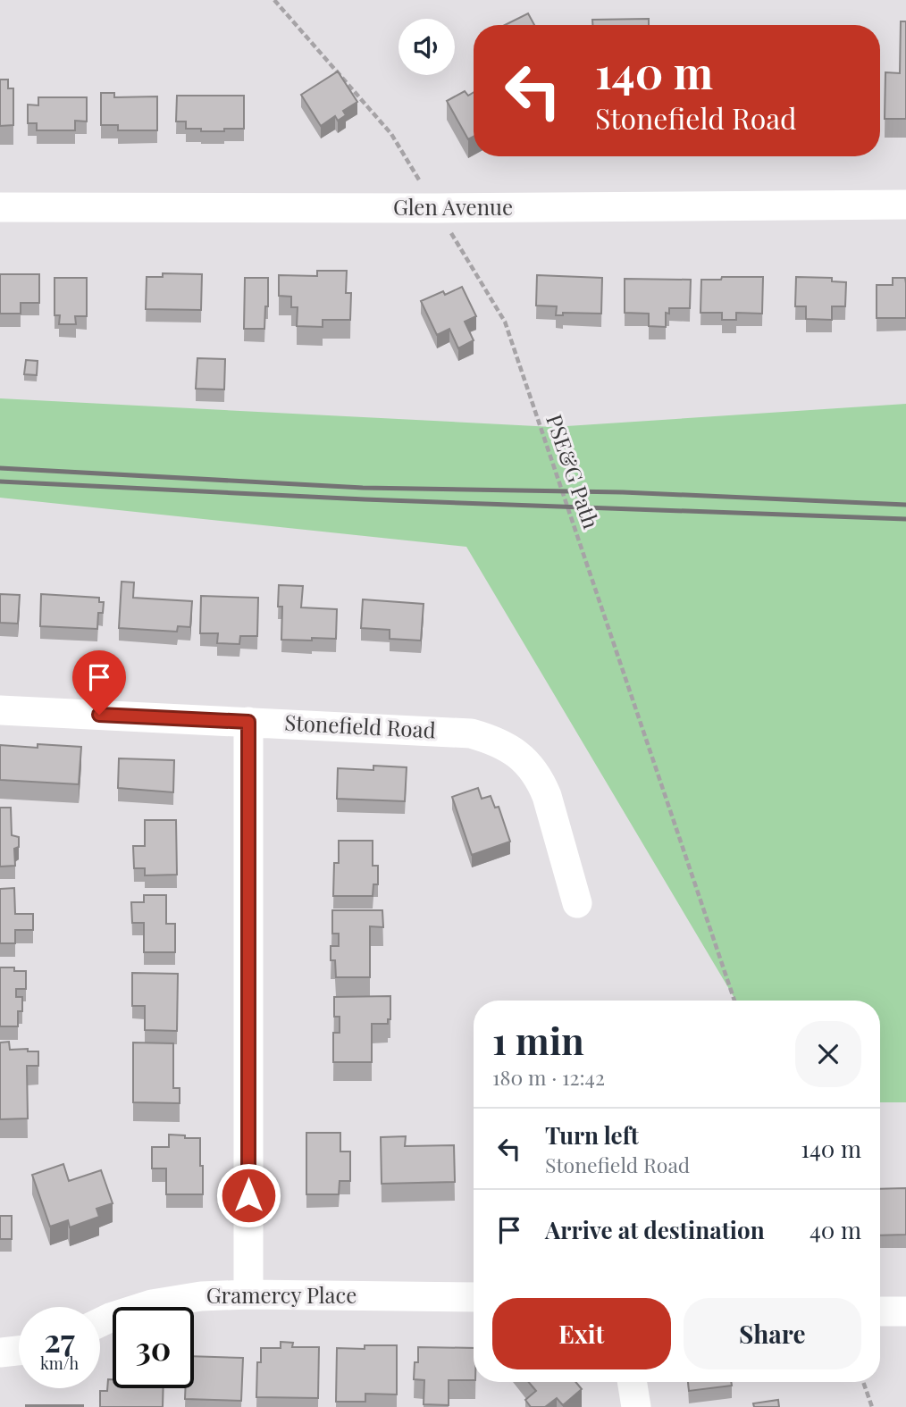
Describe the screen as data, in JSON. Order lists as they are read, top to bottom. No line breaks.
{"streets":{"street":["Glen Avenue","Stonefield Road","Gramercy Place"],"path":["PSE&G Path"]},"crossings":[["Glen Avenue","PSE&G Path"]],"page":{"turn":["140 m","Stonefield Road"],"heading":["1 min","180 m · 12:42"],"list":[{"name":"Turn left","note":"Stonefield Road","value":"140 m"},{"name":"Arrive at destination","value":"40 m"}],"buttons":["Exit","Share"],"speed":"27 km/h","limit":"30"}}
